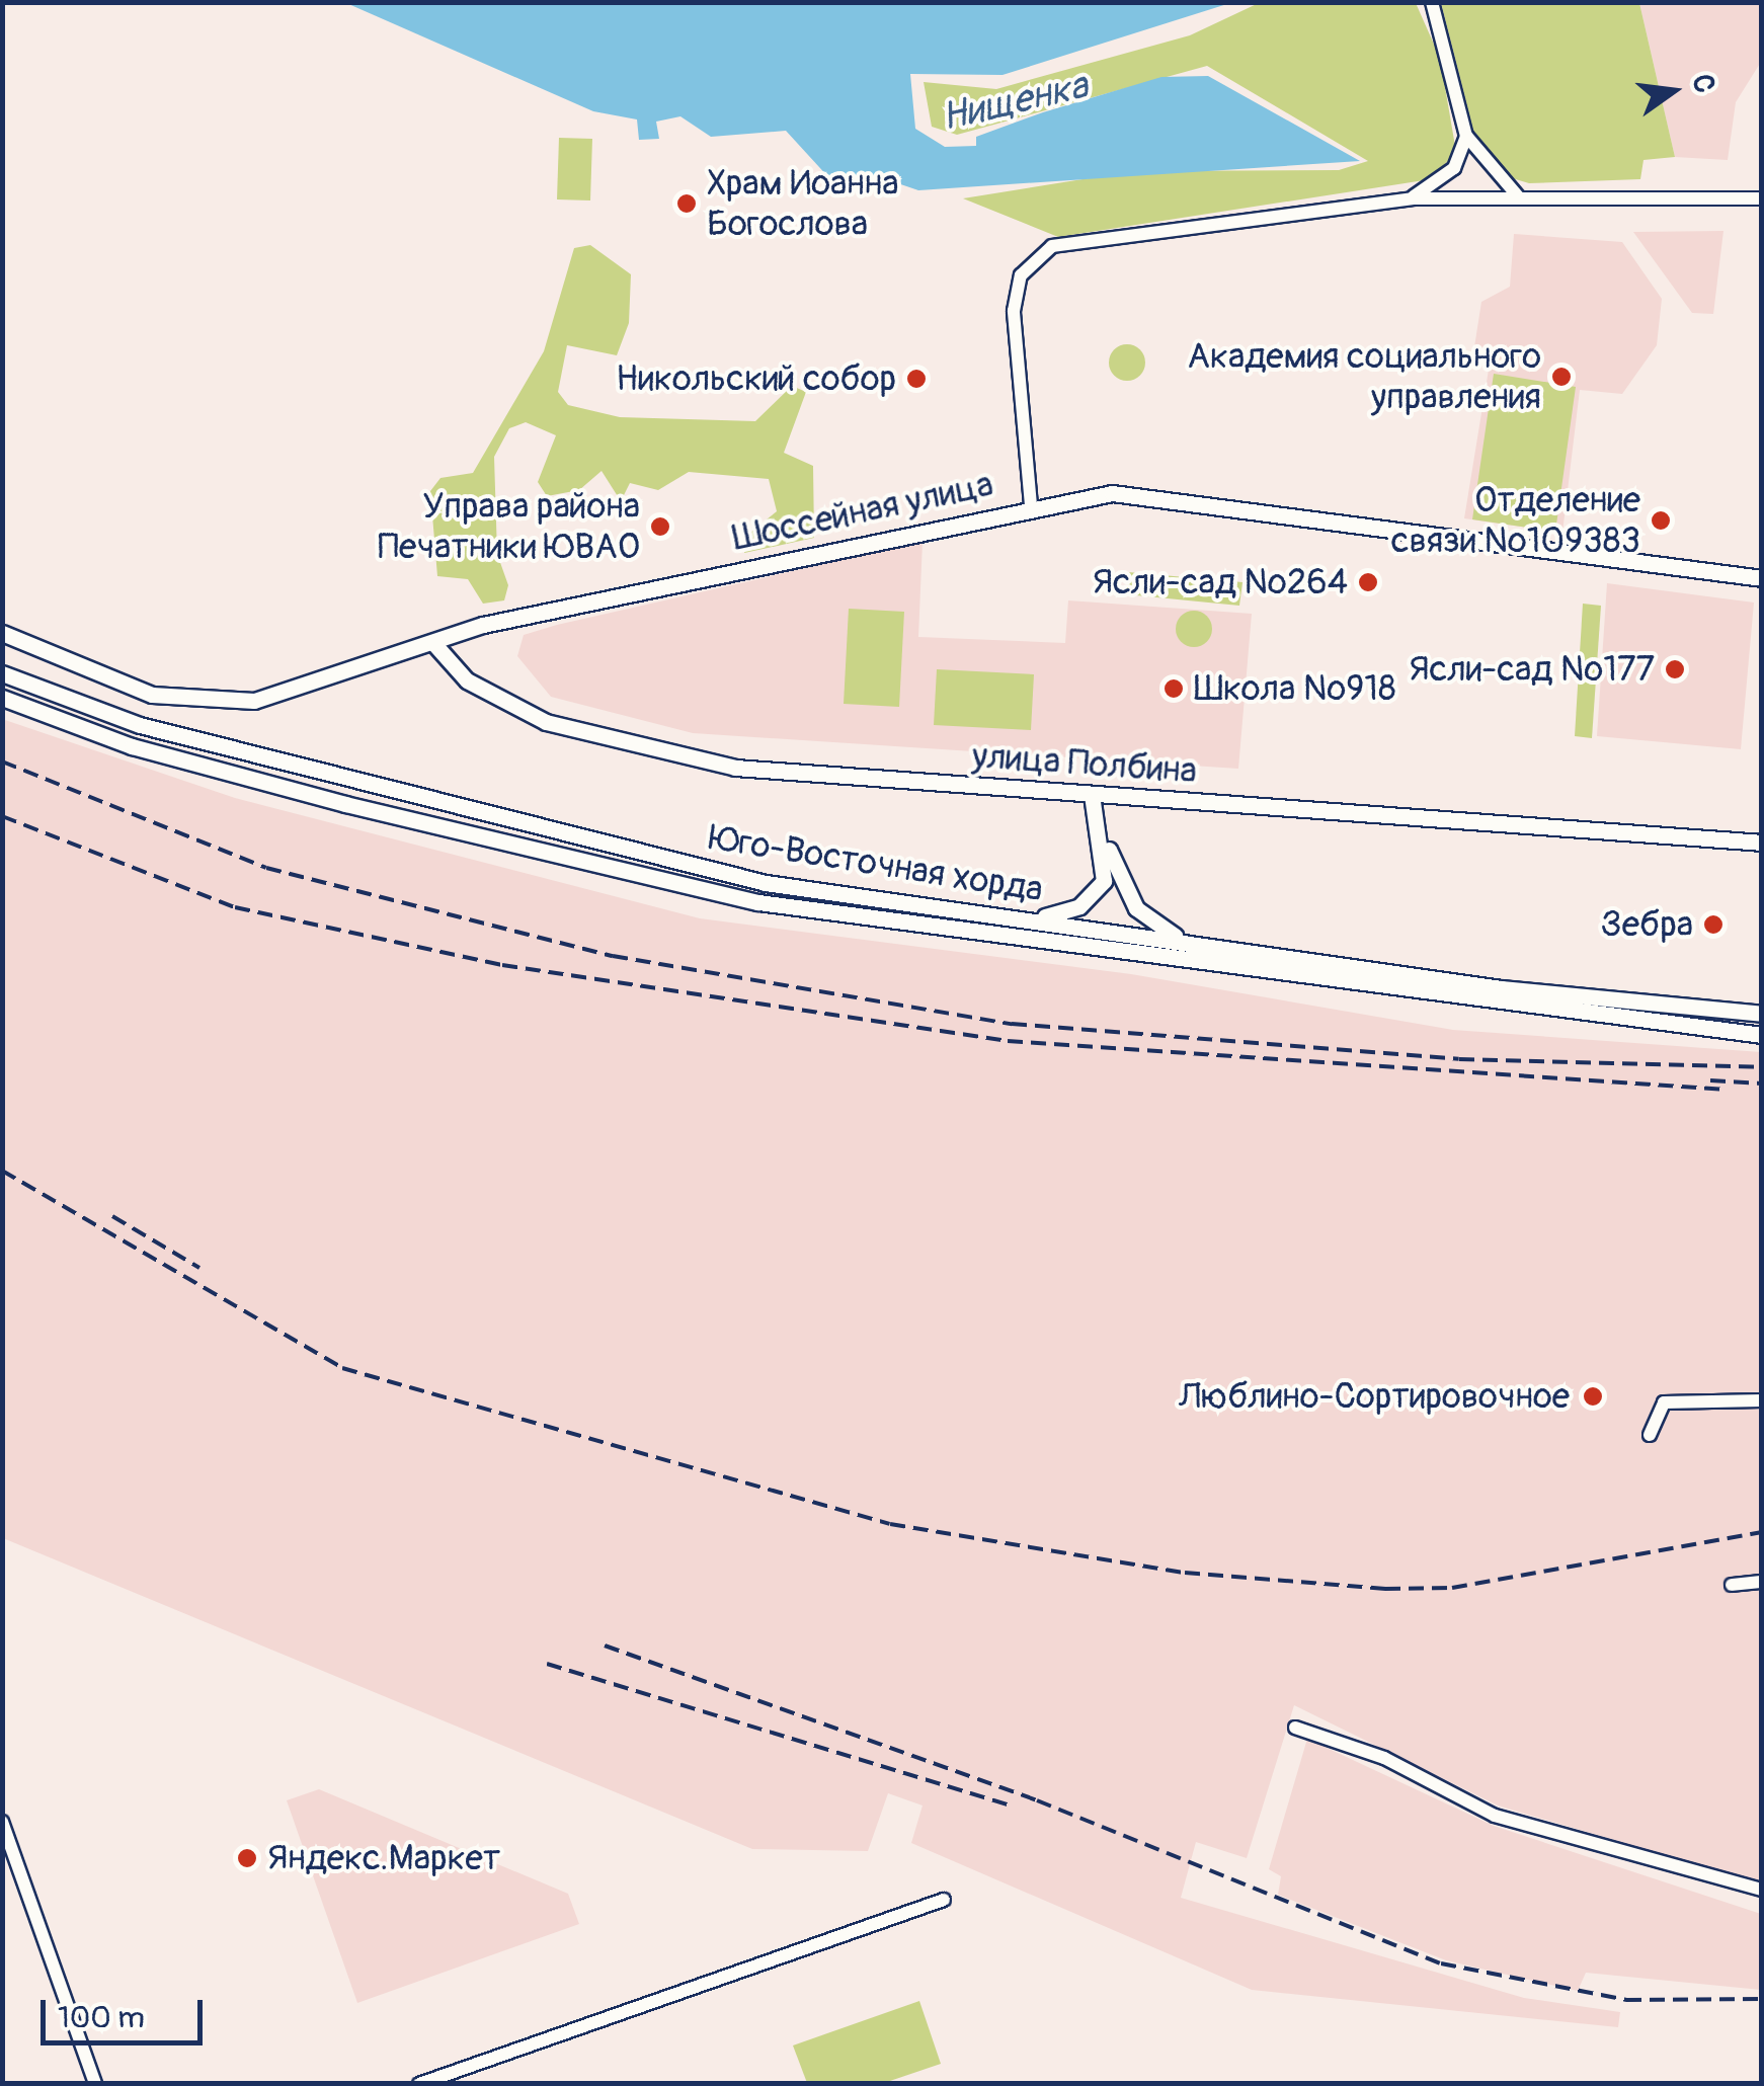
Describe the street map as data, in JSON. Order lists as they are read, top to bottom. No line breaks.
{"streets":{"main road":["Шоссейная улица","улица Полбина","Юго-Восточная хорда"]},"crossings":[["Шоссейная улица","улица Полбина"]],"water":["Нищенка"],"places":["Храм Иоанна Богослова","Академия социального управления","Никольский собор","Отделение связи №109383","Управа района Печатники ЮВАО","Ясли-сад №264","Ясли-сад №177","Школа №918","Зебра","Люблино-Сортировочное","Яндекс.Маркет"],"scale_bar":"100 m","north":"right"}
